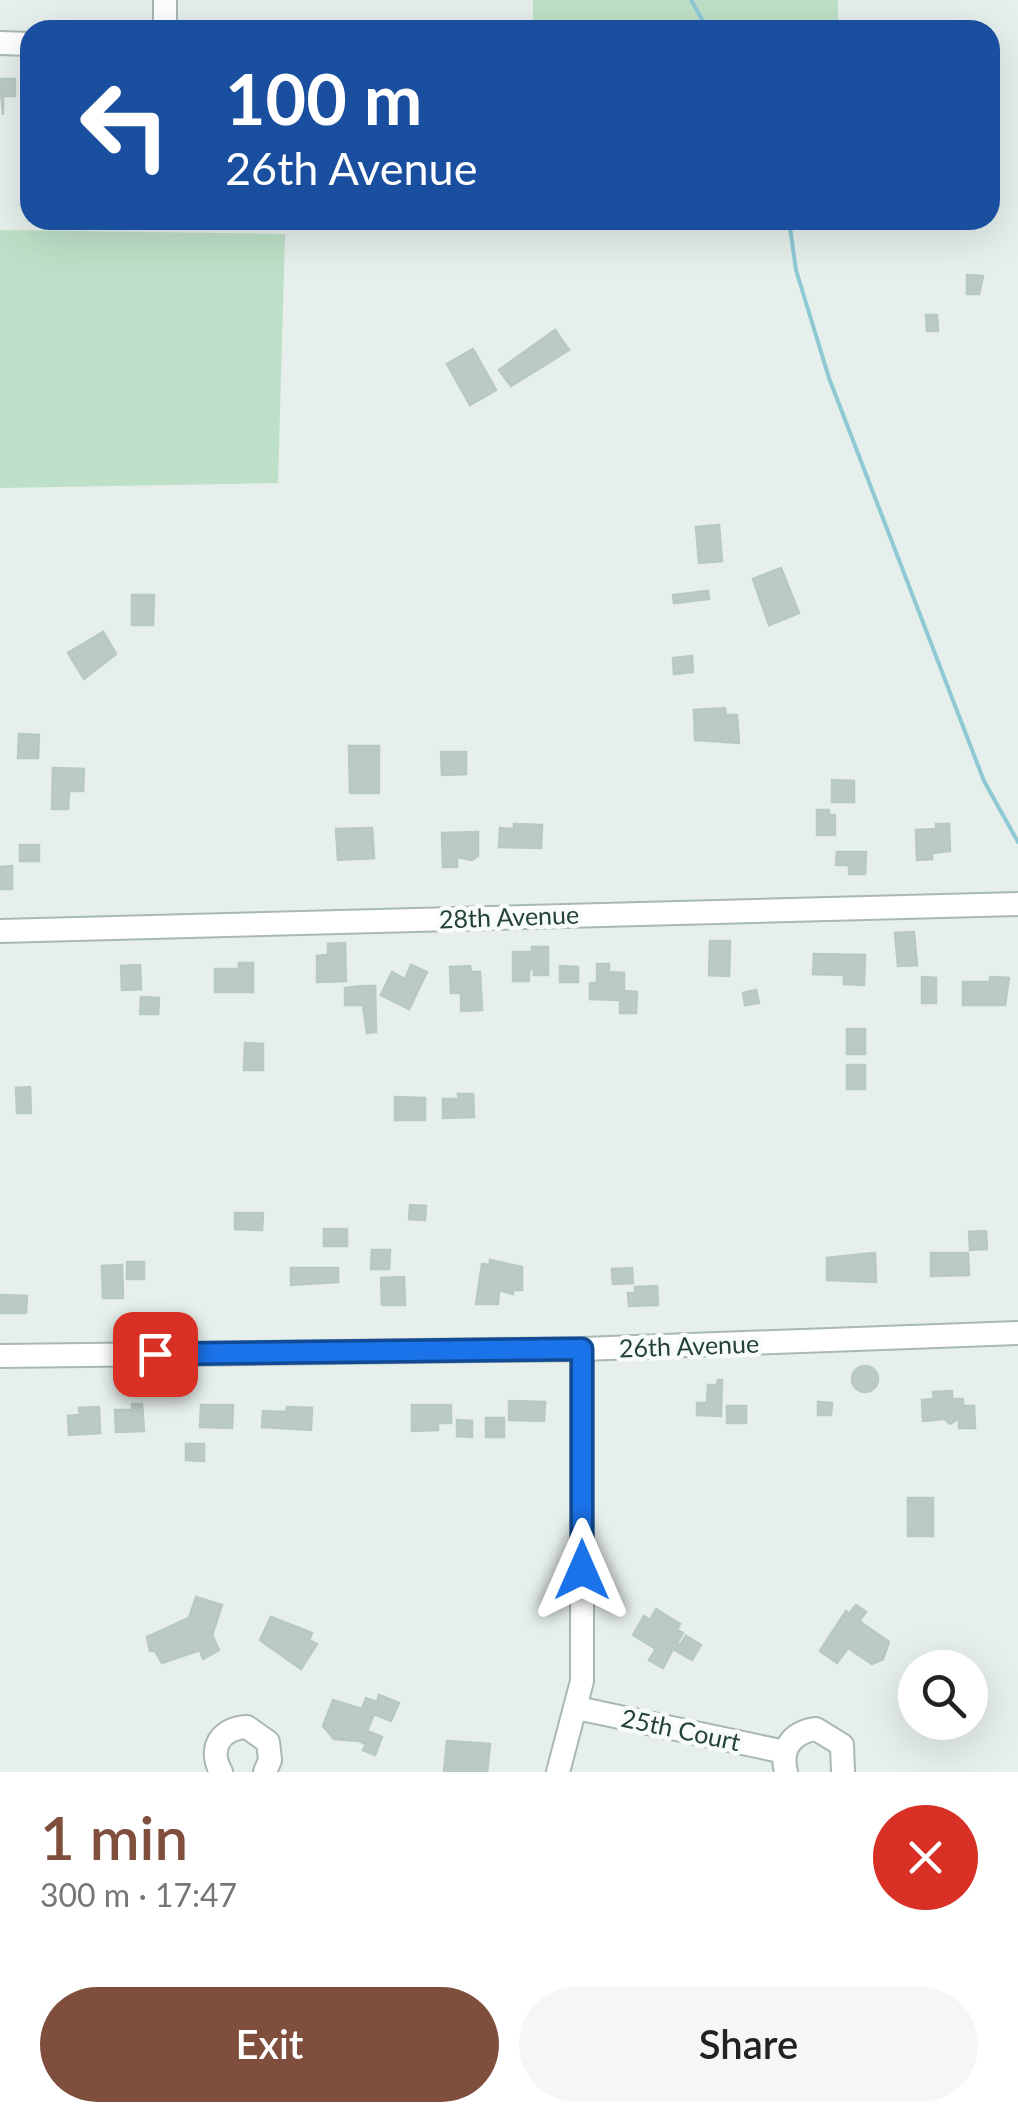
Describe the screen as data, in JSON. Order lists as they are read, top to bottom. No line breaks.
{"streets":{"street":["28th Avenue","26th Avenue","25th Court"]},"page":{"turn":["100 m","26th Avenue"],"heading":["1 min","300 m · 17:47"],"buttons":["Exit","Share"]}}
